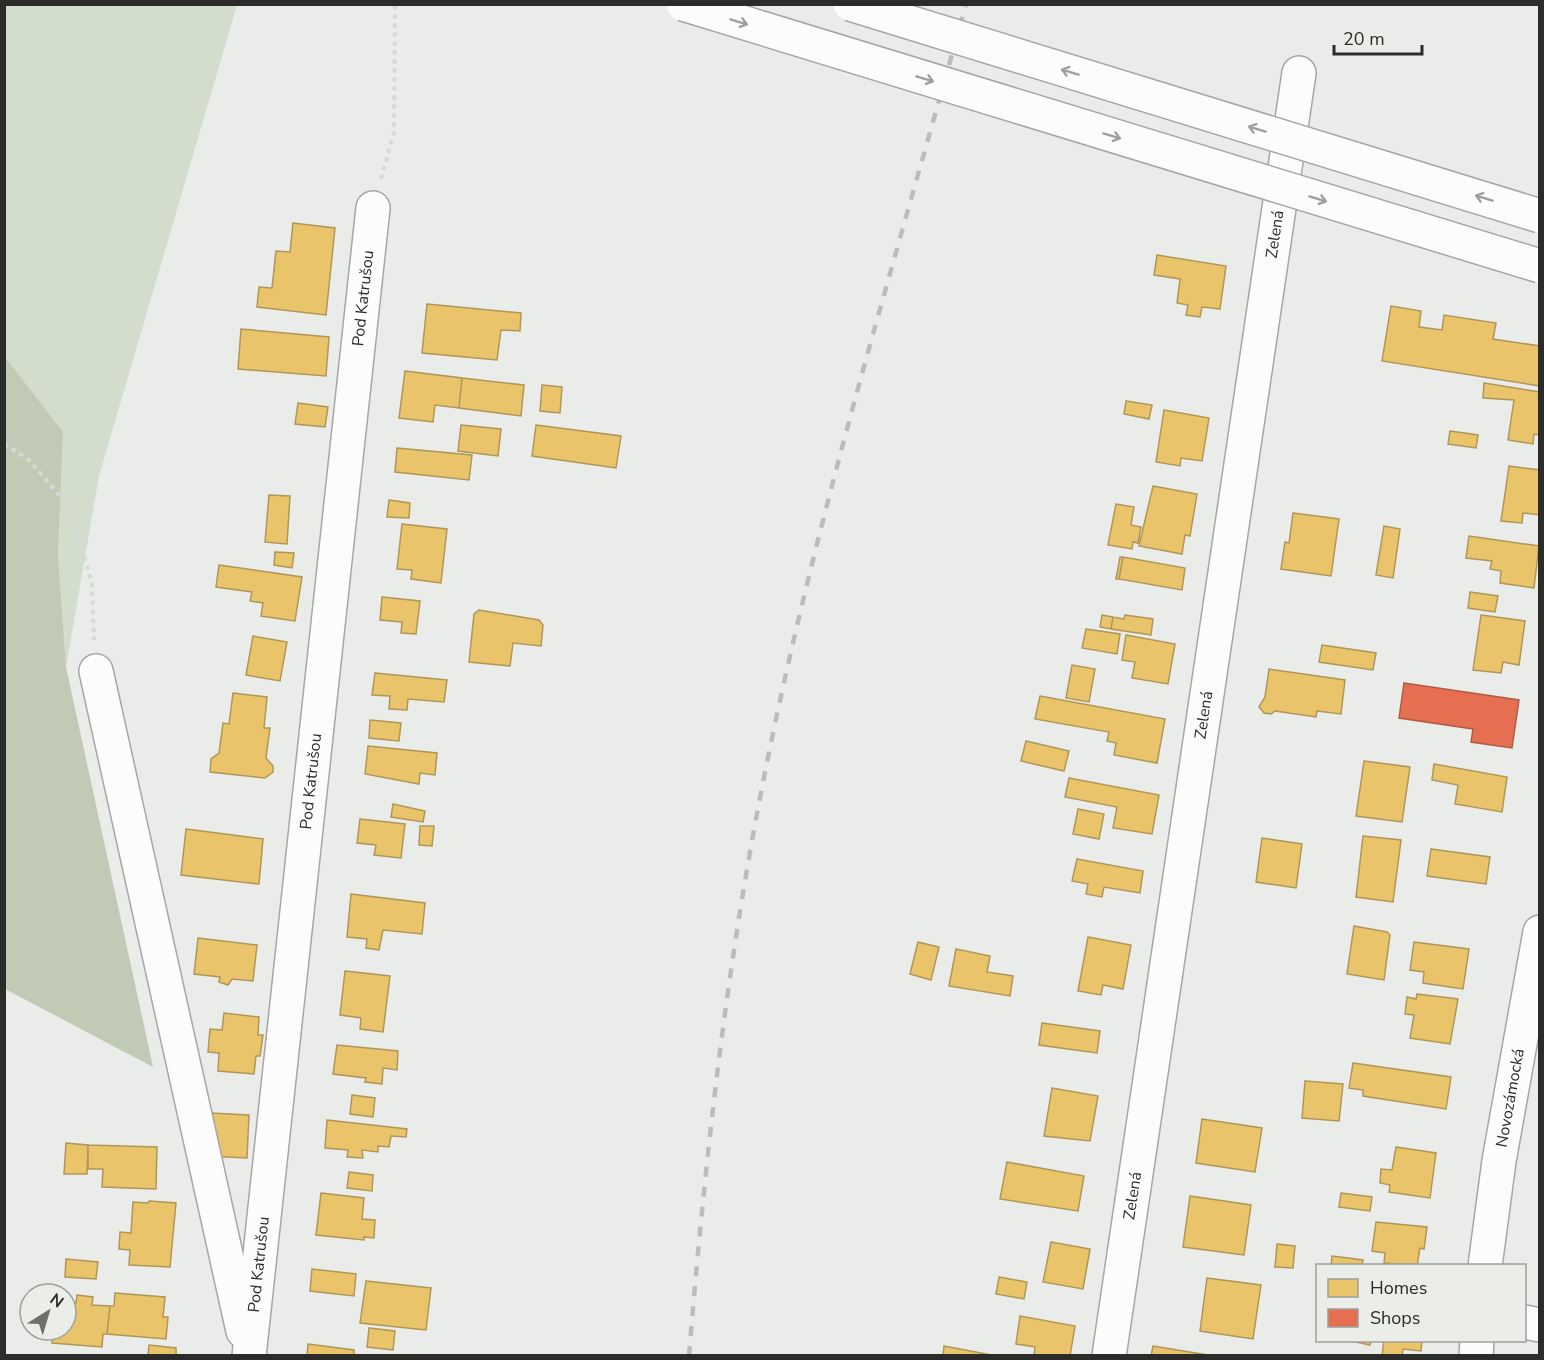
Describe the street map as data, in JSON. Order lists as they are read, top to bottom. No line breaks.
{"streets":{"main road":["Zelená","Pod Katrušou","Novozámocká"]},"legend":["Homes","Shops"],"scale_bar":"20 m","north":"top right"}
